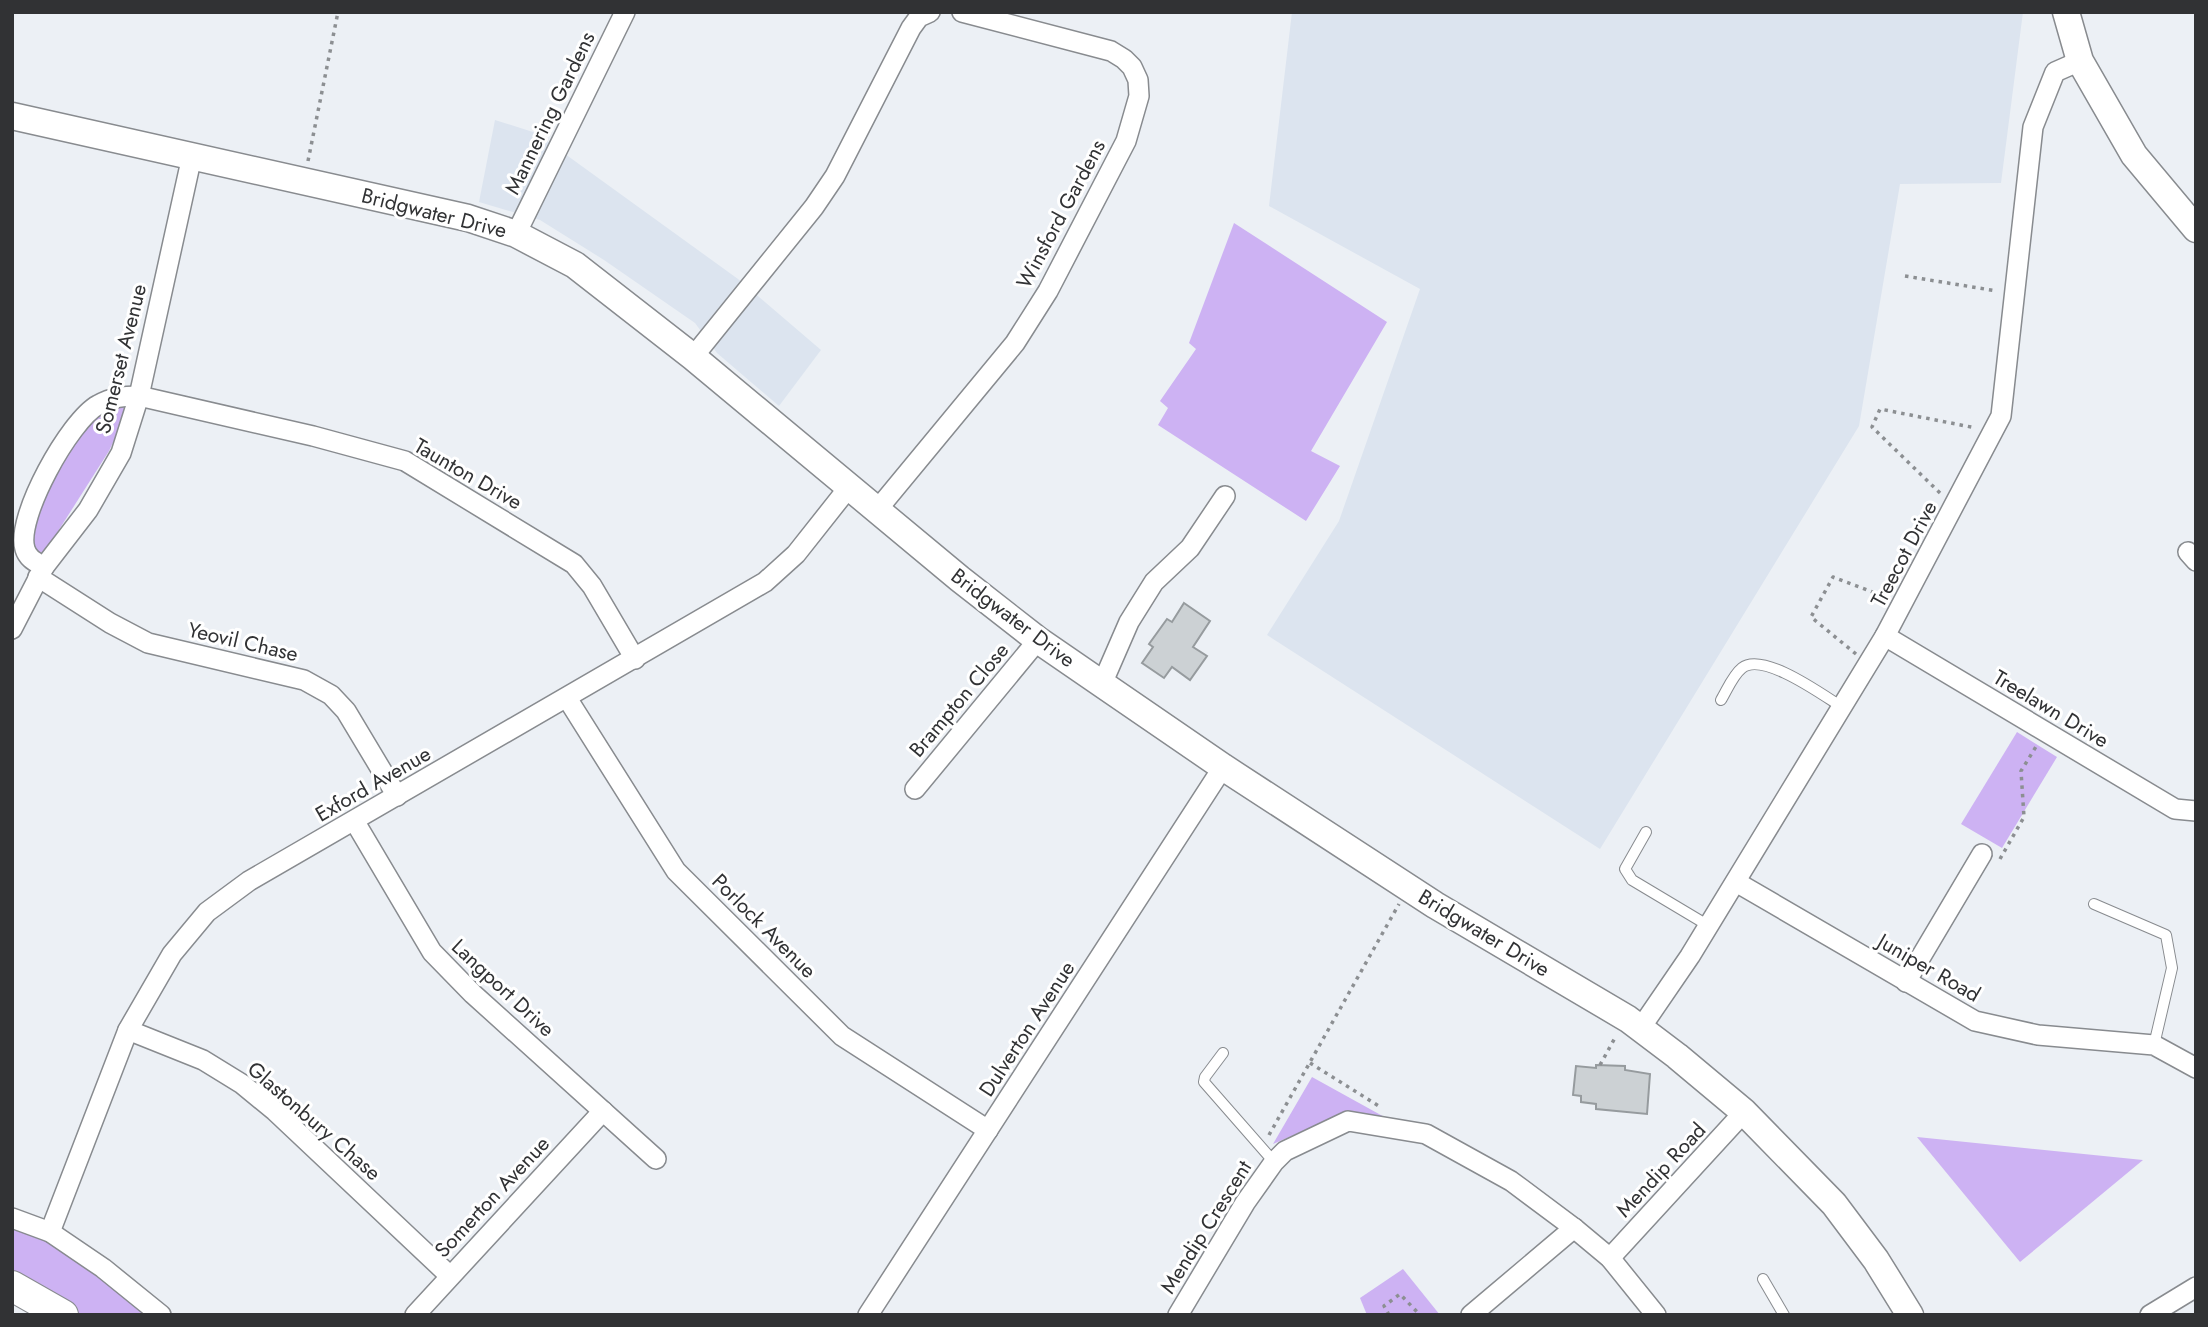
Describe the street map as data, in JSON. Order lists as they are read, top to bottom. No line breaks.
{"streets":{"street":["Mannering Gardens","Bridgwater Drive","Winsford Gardens","Somerset Avenue","Taunton Drive","Treecot Drive","Yeovil Chase","Brampton Close","Treelawn Drive","Exford Avenue","Porlock Avenue","Juniper Road","Langport Drive","Dulverton Avenue","Glastonbury Chase","Mendip Road","Somerton Avenue","Mendip Crescent"]},"crossings":[["Mannering Gardens","Bridgwater Drive"],["Bridgwater Drive","Winsford Gardens"],["Bridgwater Drive","Somerset Avenue"],["Bridgwater Drive","Treecot Drive"],["Bridgwater Drive","Brampton Close"],["Bridgwater Drive","Exford Avenue"],["Bridgwater Drive","Dulverton Avenue"],["Bridgwater Drive","Mendip Road"],["Somerset Avenue","Taunton Drive"],["Somerset Avenue","Yeovil Chase"],["Taunton Drive","Exford Avenue"],["Treecot Drive","Treelawn Drive"],["Treecot Drive","Juniper Road"],["Yeovil Chase","Exford Avenue"],["Exford Avenue","Porlock Avenue"],["Exford Avenue","Langport Drive"],["Exford Avenue","Glastonbury Chase"],["Porlock Avenue","Dulverton Avenue"],["Langport Drive","Somerton Avenue"],["Glastonbury Chase","Somerton Avenue"],["Mendip Road","Mendip Crescent"]]}
